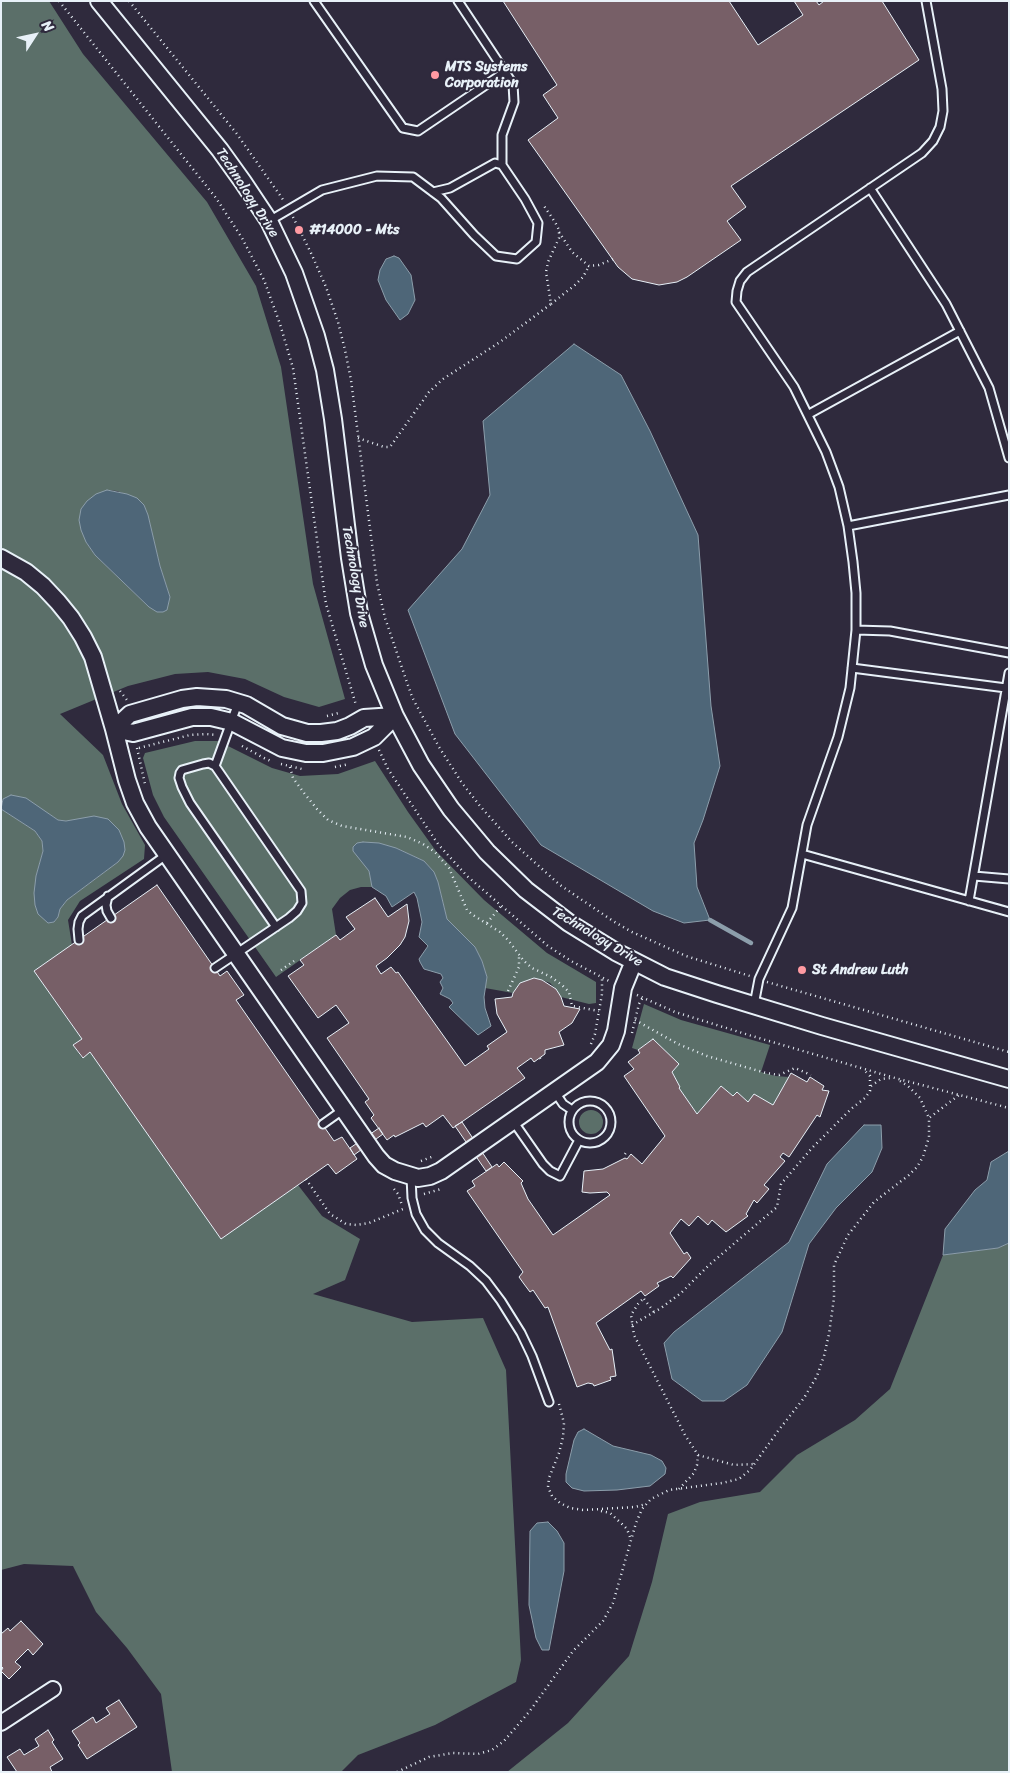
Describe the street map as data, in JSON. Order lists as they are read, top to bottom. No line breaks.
{"streets":{"street":["Technology Drive"]},"places":["MTS Systems Corporation","#14000 - Mts","St Andrew Luth"],"north":"top right"}
